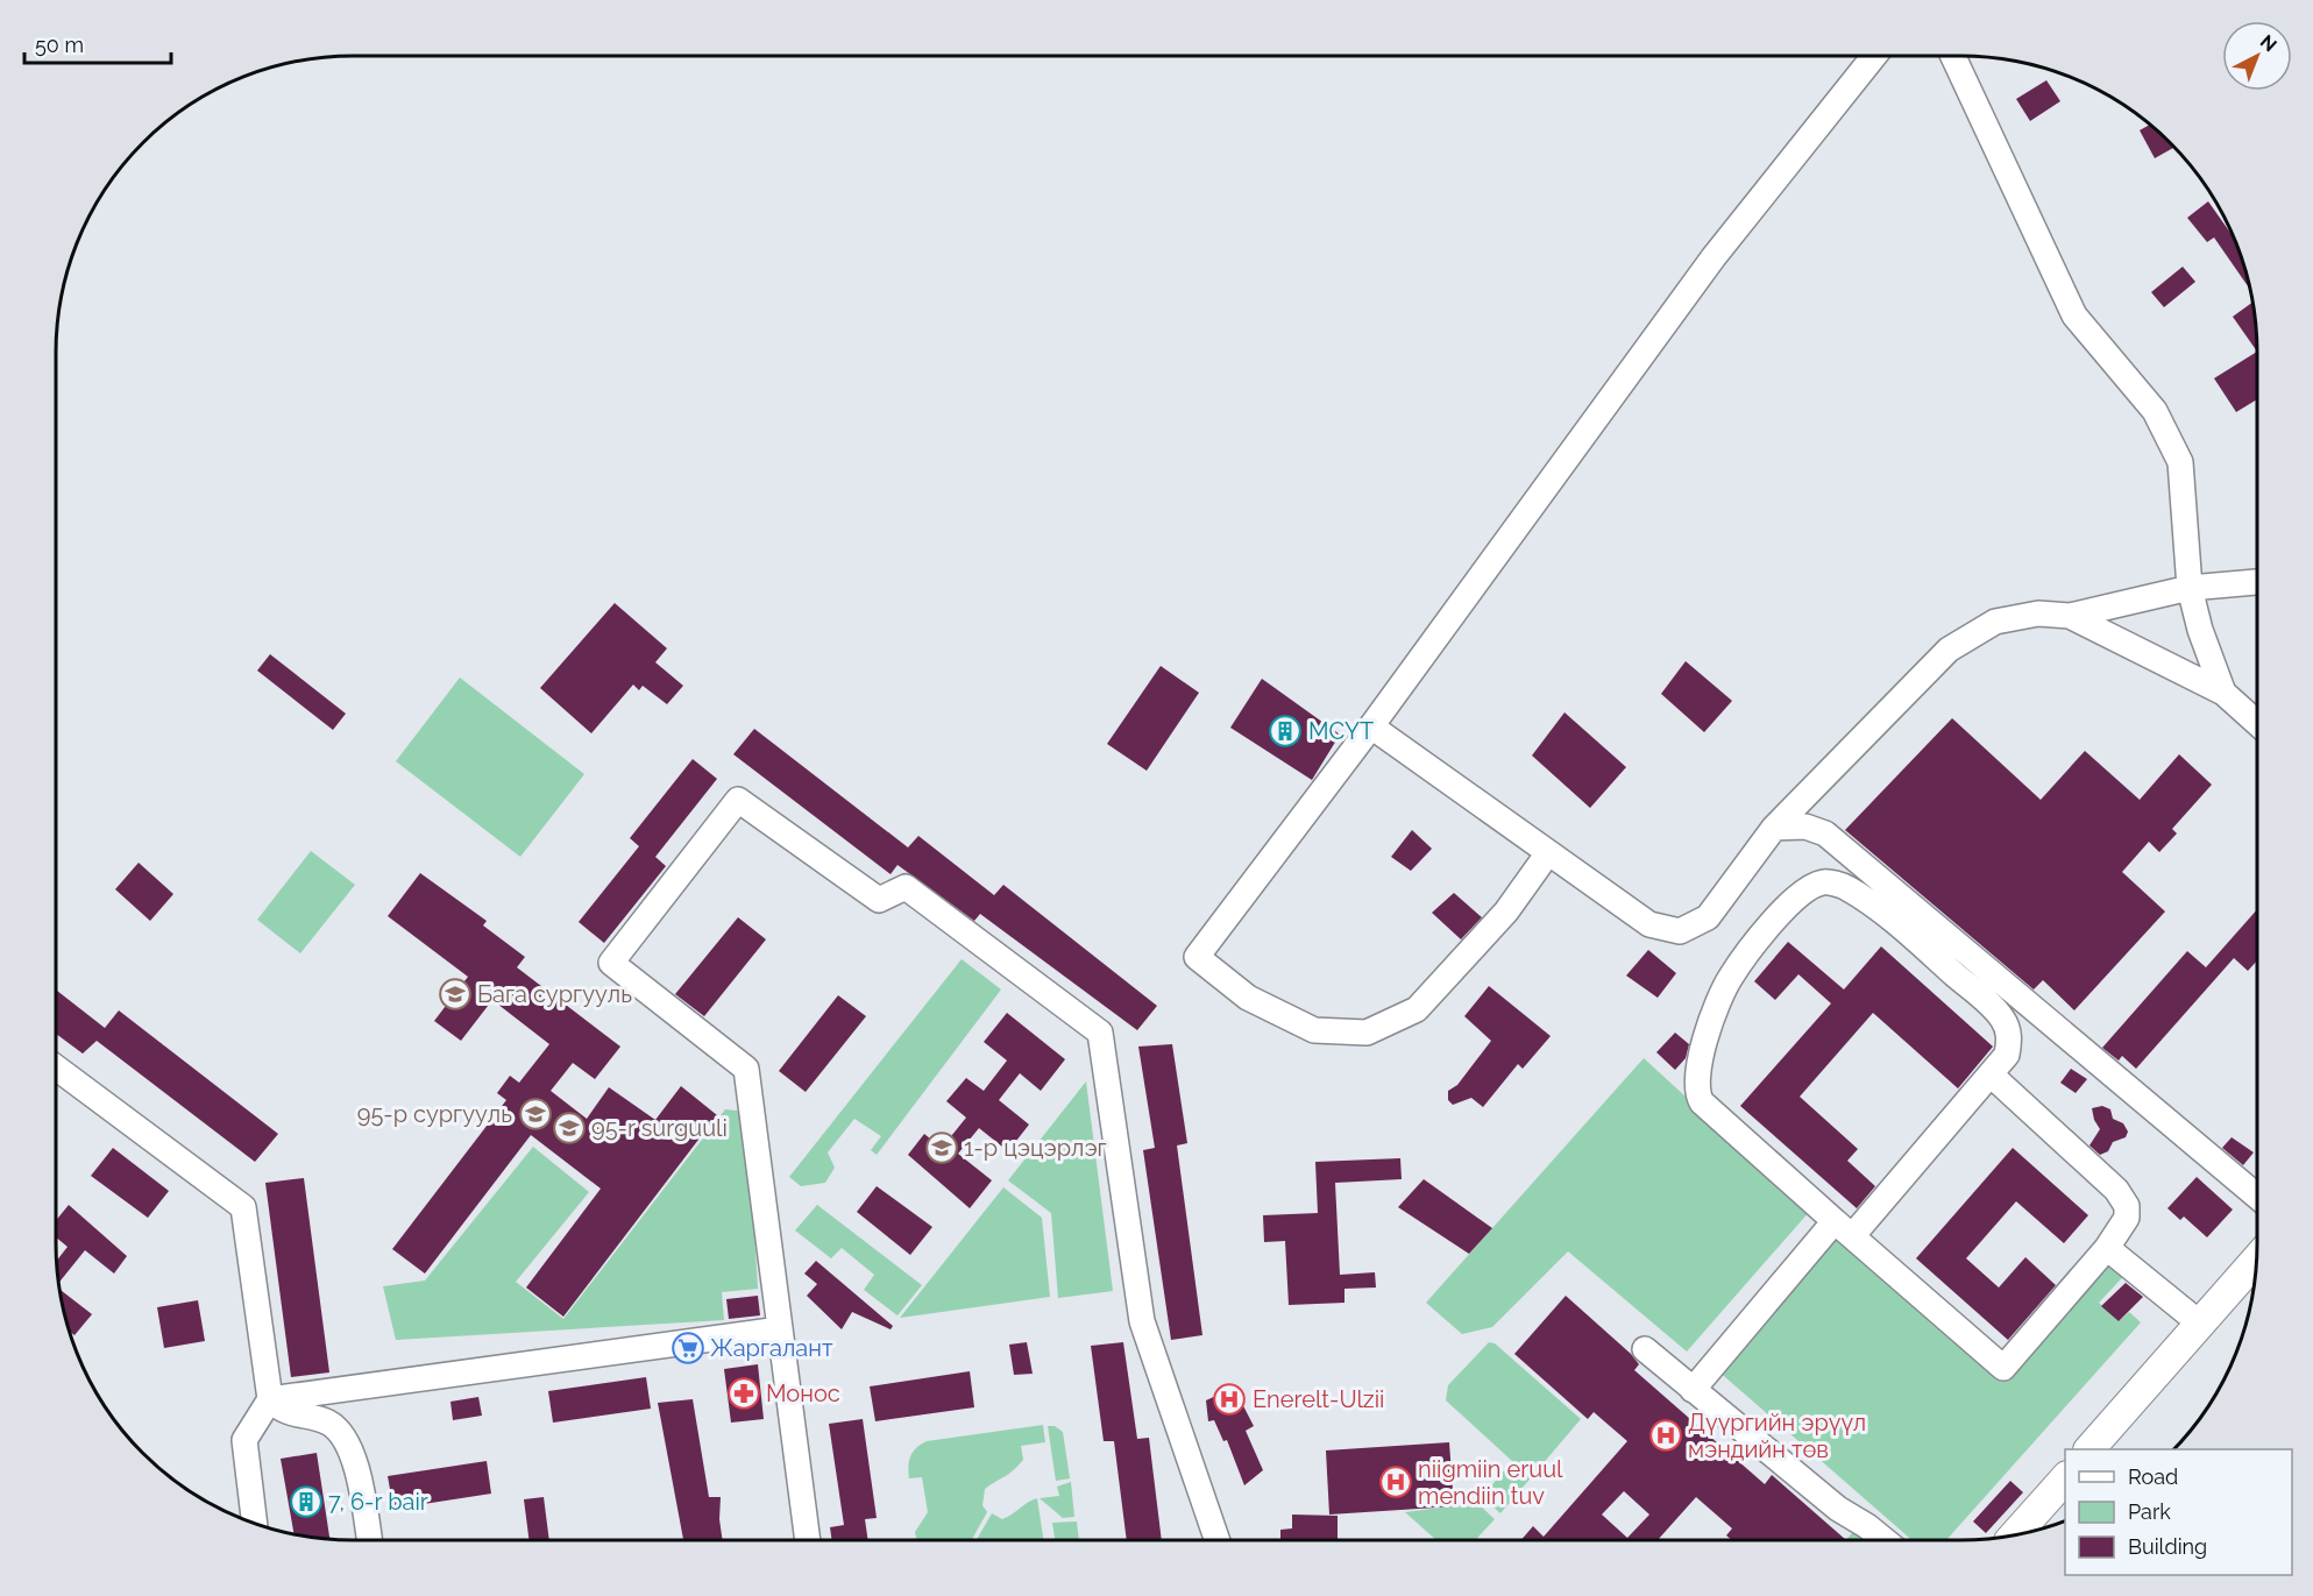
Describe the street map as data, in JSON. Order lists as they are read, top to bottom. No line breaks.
{"places":{"building":["МСҮТ","7, 6-r bair"],"school or university":["Бага сургууль","95-р сургууль","95-r surguuli","1-р цэцэрлэг"],"supermarket":["Жаргалант"],"pharmacy":["Монос"],"hospital":["Enerelt-Ulzii","Дүүргийн эрүүл мэндийн төв","niigmiin eruul mendiin tuv"]},"legend":["Road","Park","Building"],"scale_bar":"50 m","north":"top right"}
